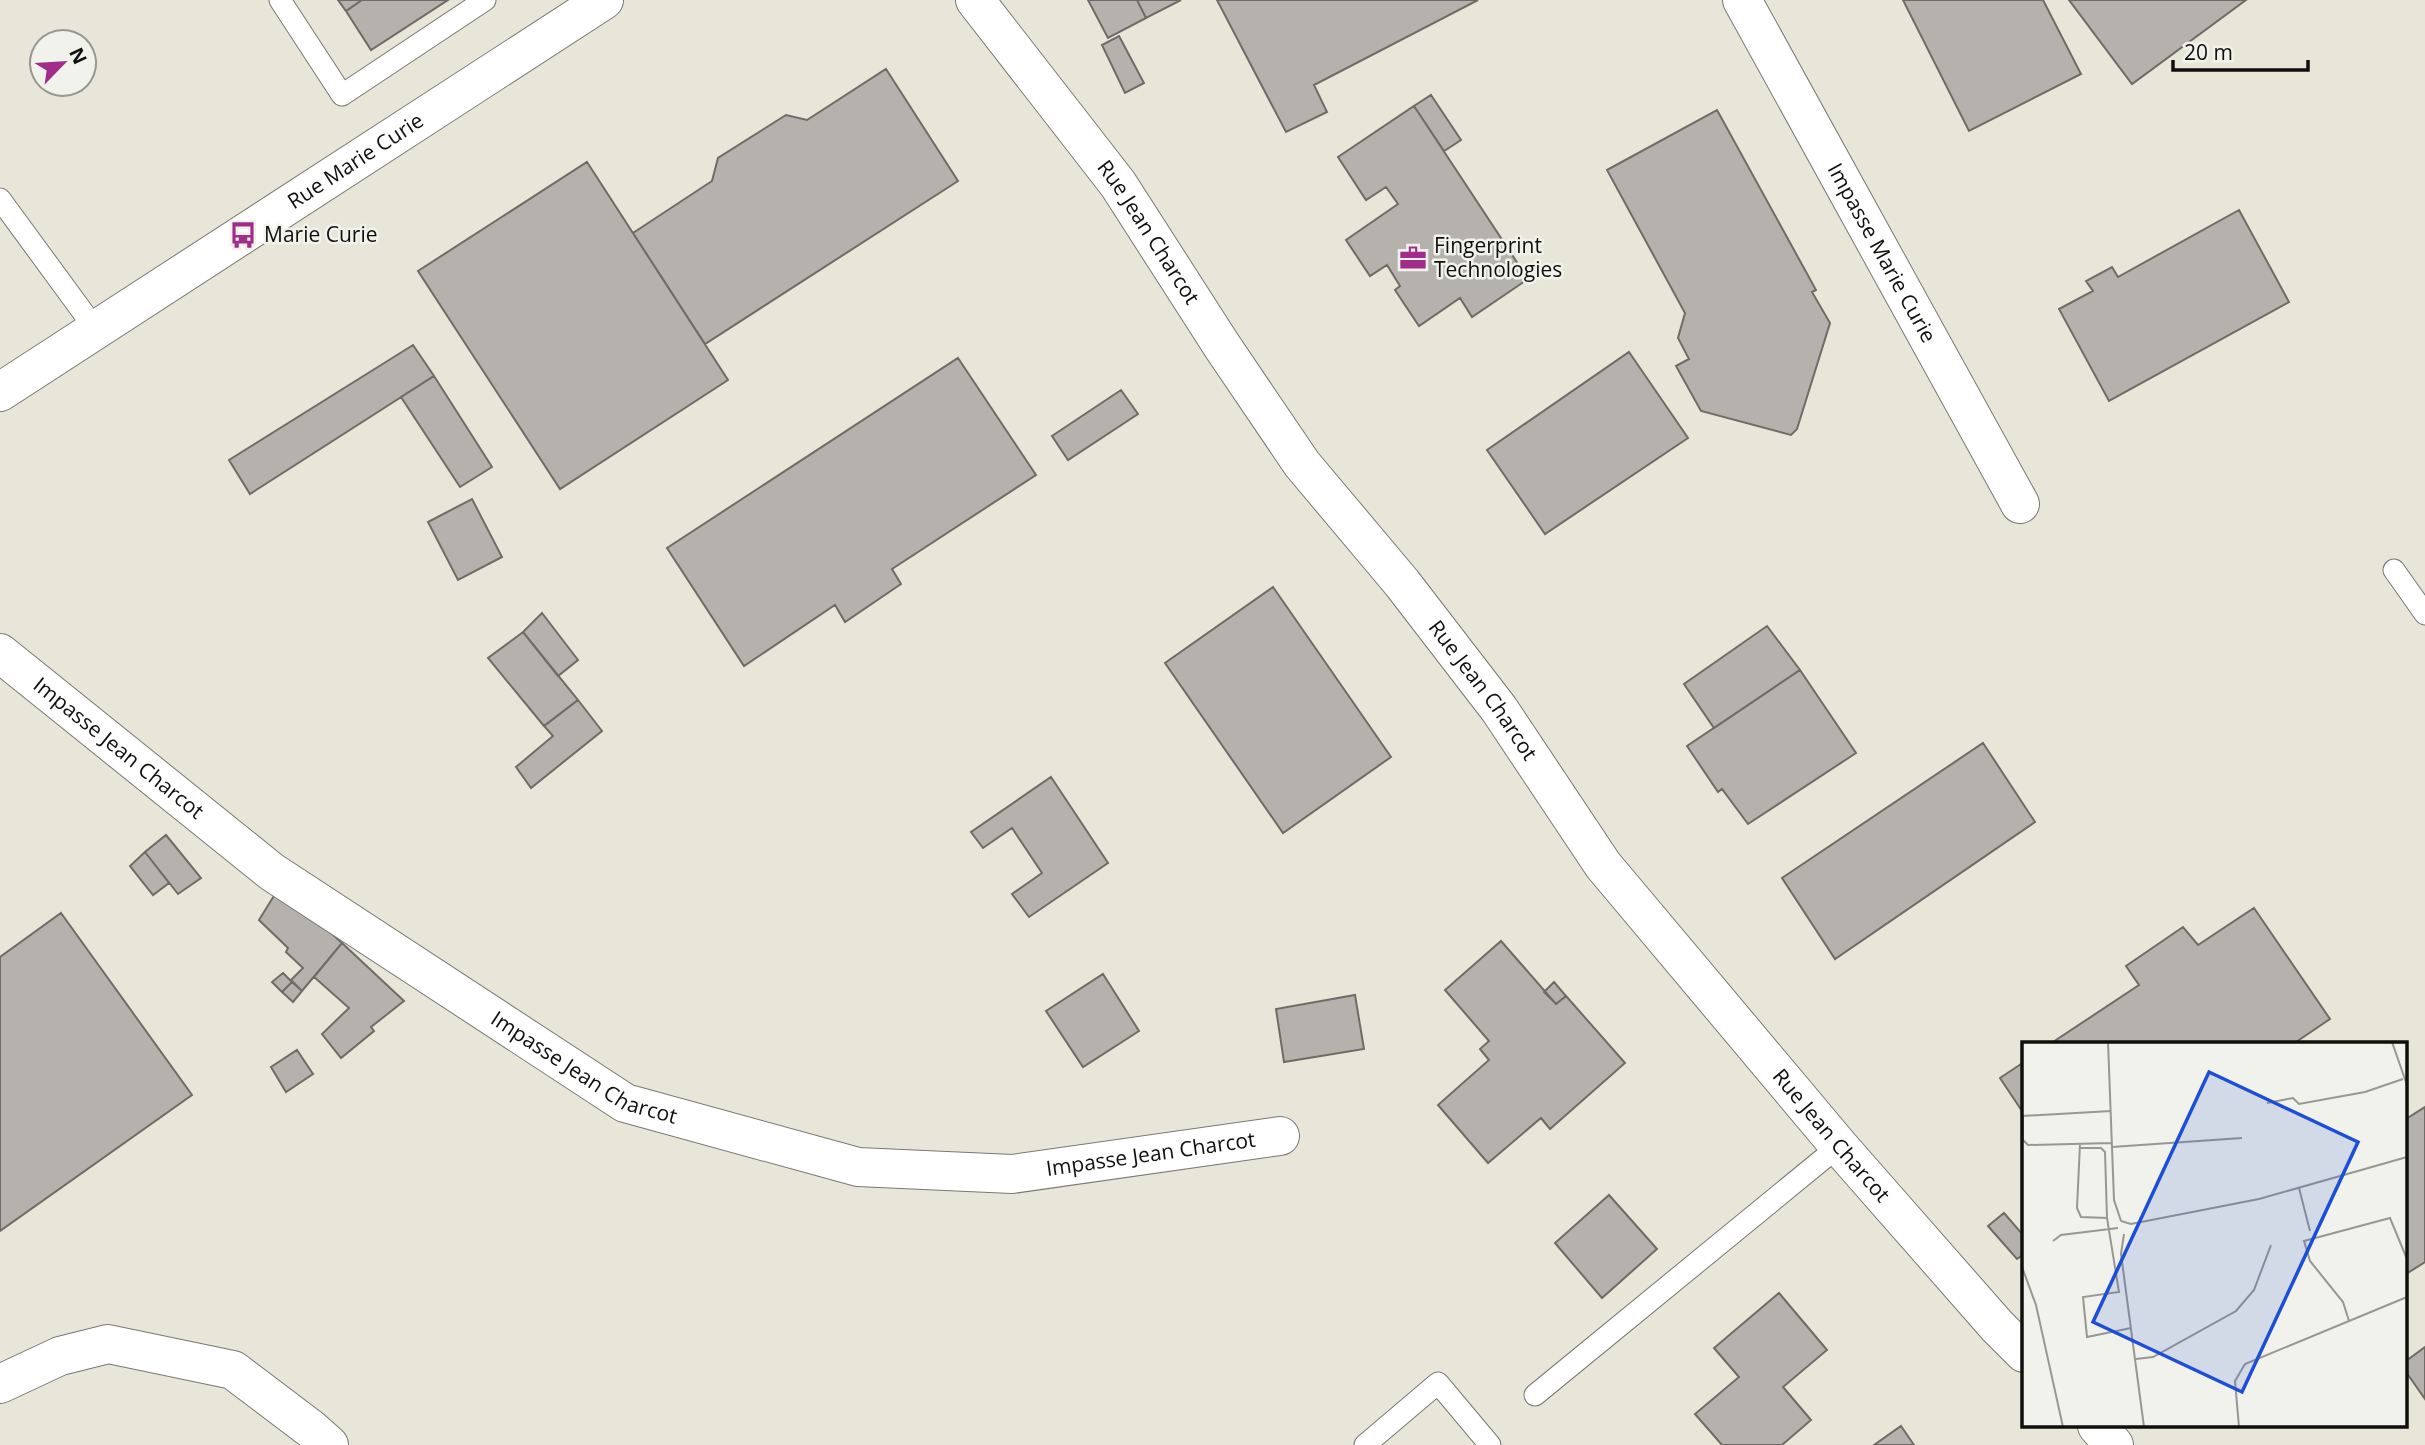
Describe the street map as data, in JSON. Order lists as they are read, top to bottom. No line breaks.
{"streets":{"street":["Rue Marie Curie","Rue Jean Charcot","Impasse Marie Curie","Impasse Jean Charcot"]},"places":{"bus stop":["Marie Curie"],"office":["Fingerprint Technologies"]},"scale_bar":"20 m","north":"top right"}
